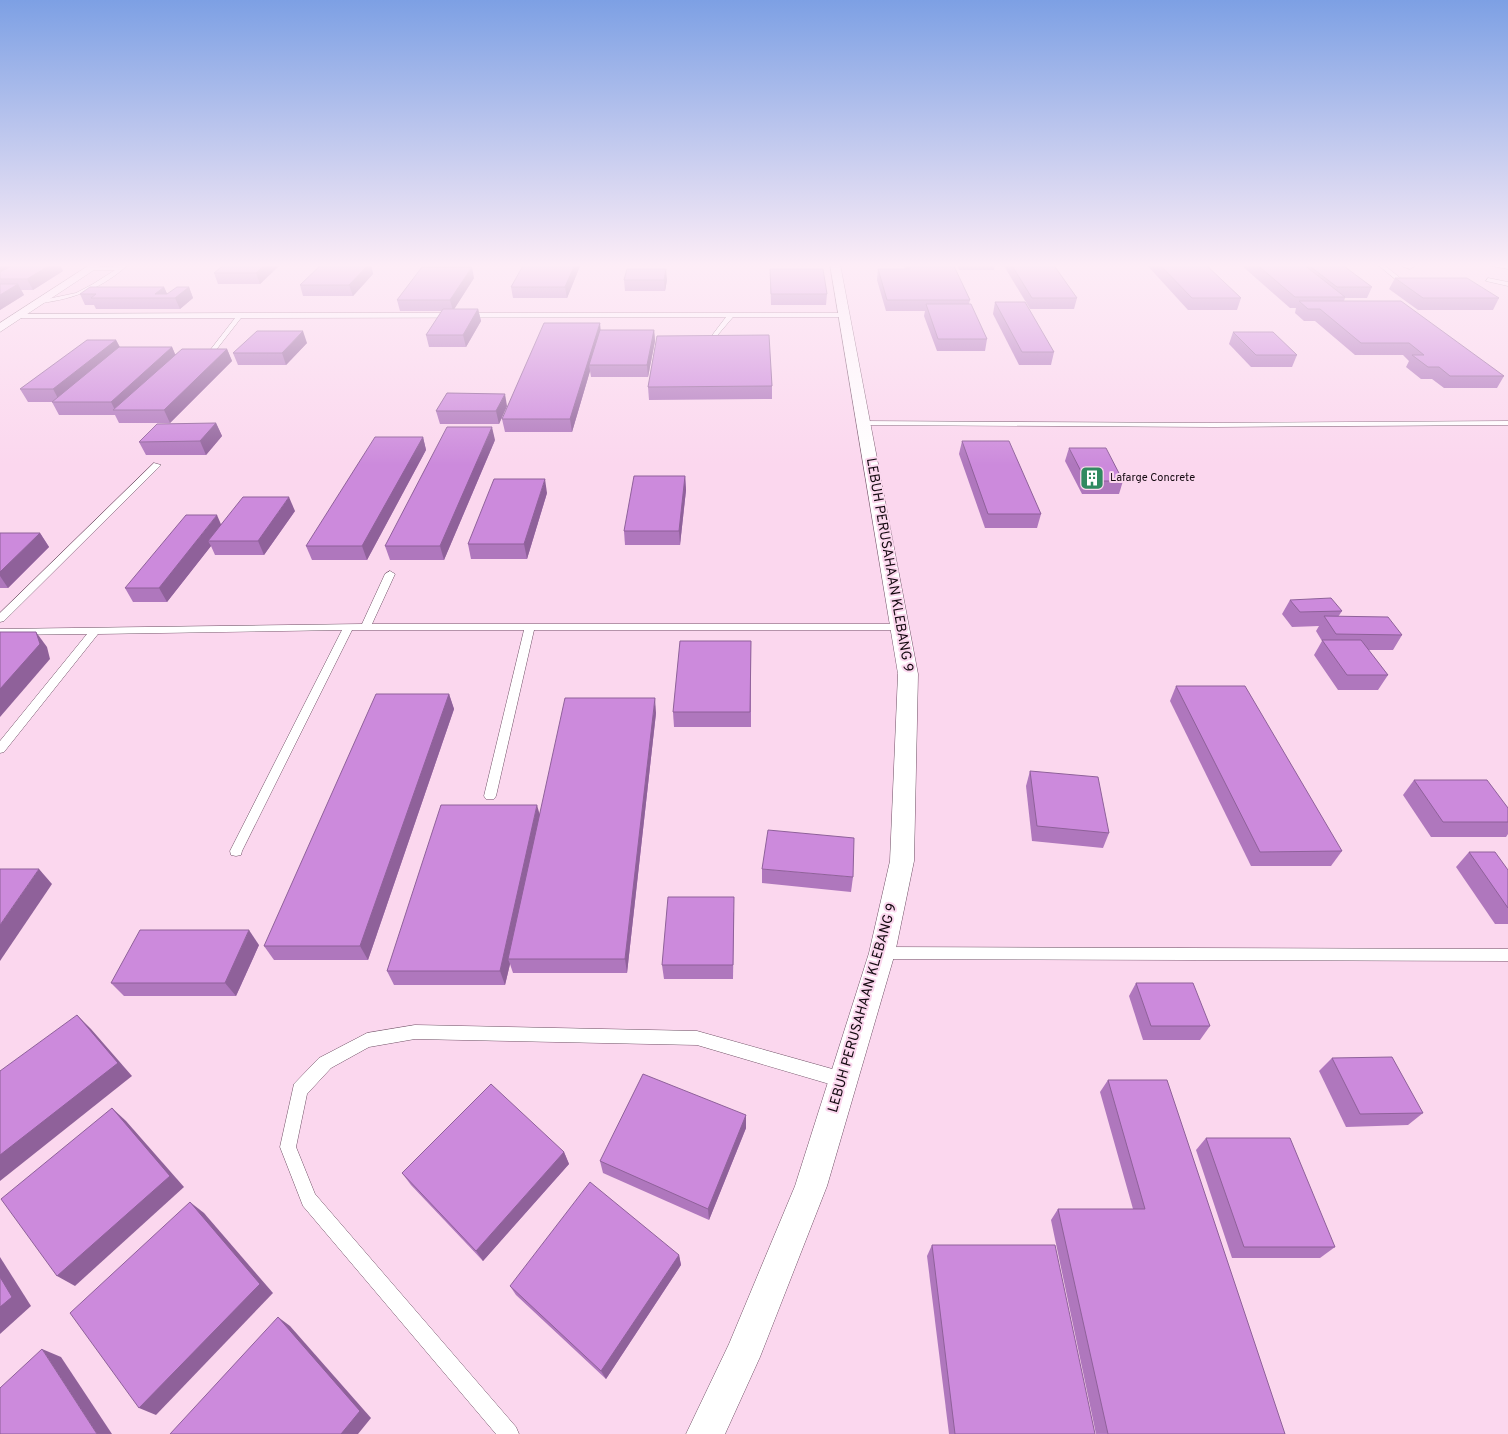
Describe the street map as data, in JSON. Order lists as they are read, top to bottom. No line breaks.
{"streets":{"street":["LEBUH PERUSAHAAN KLEBANG 9"]},"places":{"building":["Lafarge Concrete"]}}
